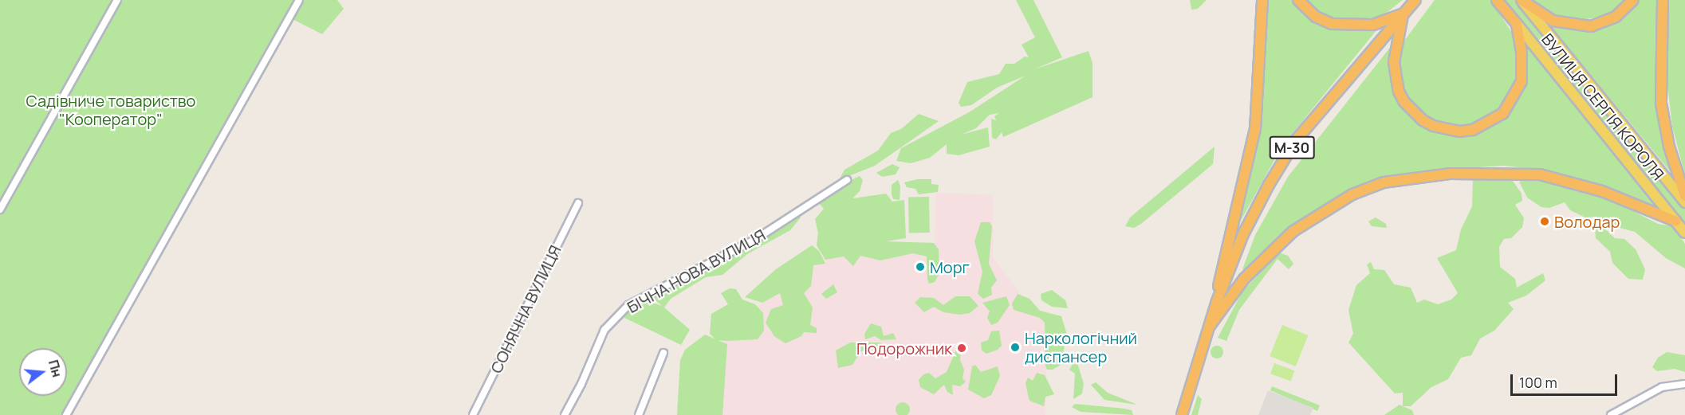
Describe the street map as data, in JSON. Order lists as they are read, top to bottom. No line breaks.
{"streets":{"highway":["ВУЛИЦЯ СЕРГІЯ КОРОЛЯ","М-30"],"street":["БІЧНА НОВА ВУЛИЦЯ","СОНЯЧНА ВУЛИЦЯ"]},"parks":["Садівниче товариство \"Кооператор\""],"places":["Володар","Морг","Наркологічний диспансер","Подорожник"],"scale_bar":"100 m","north":"right"}
